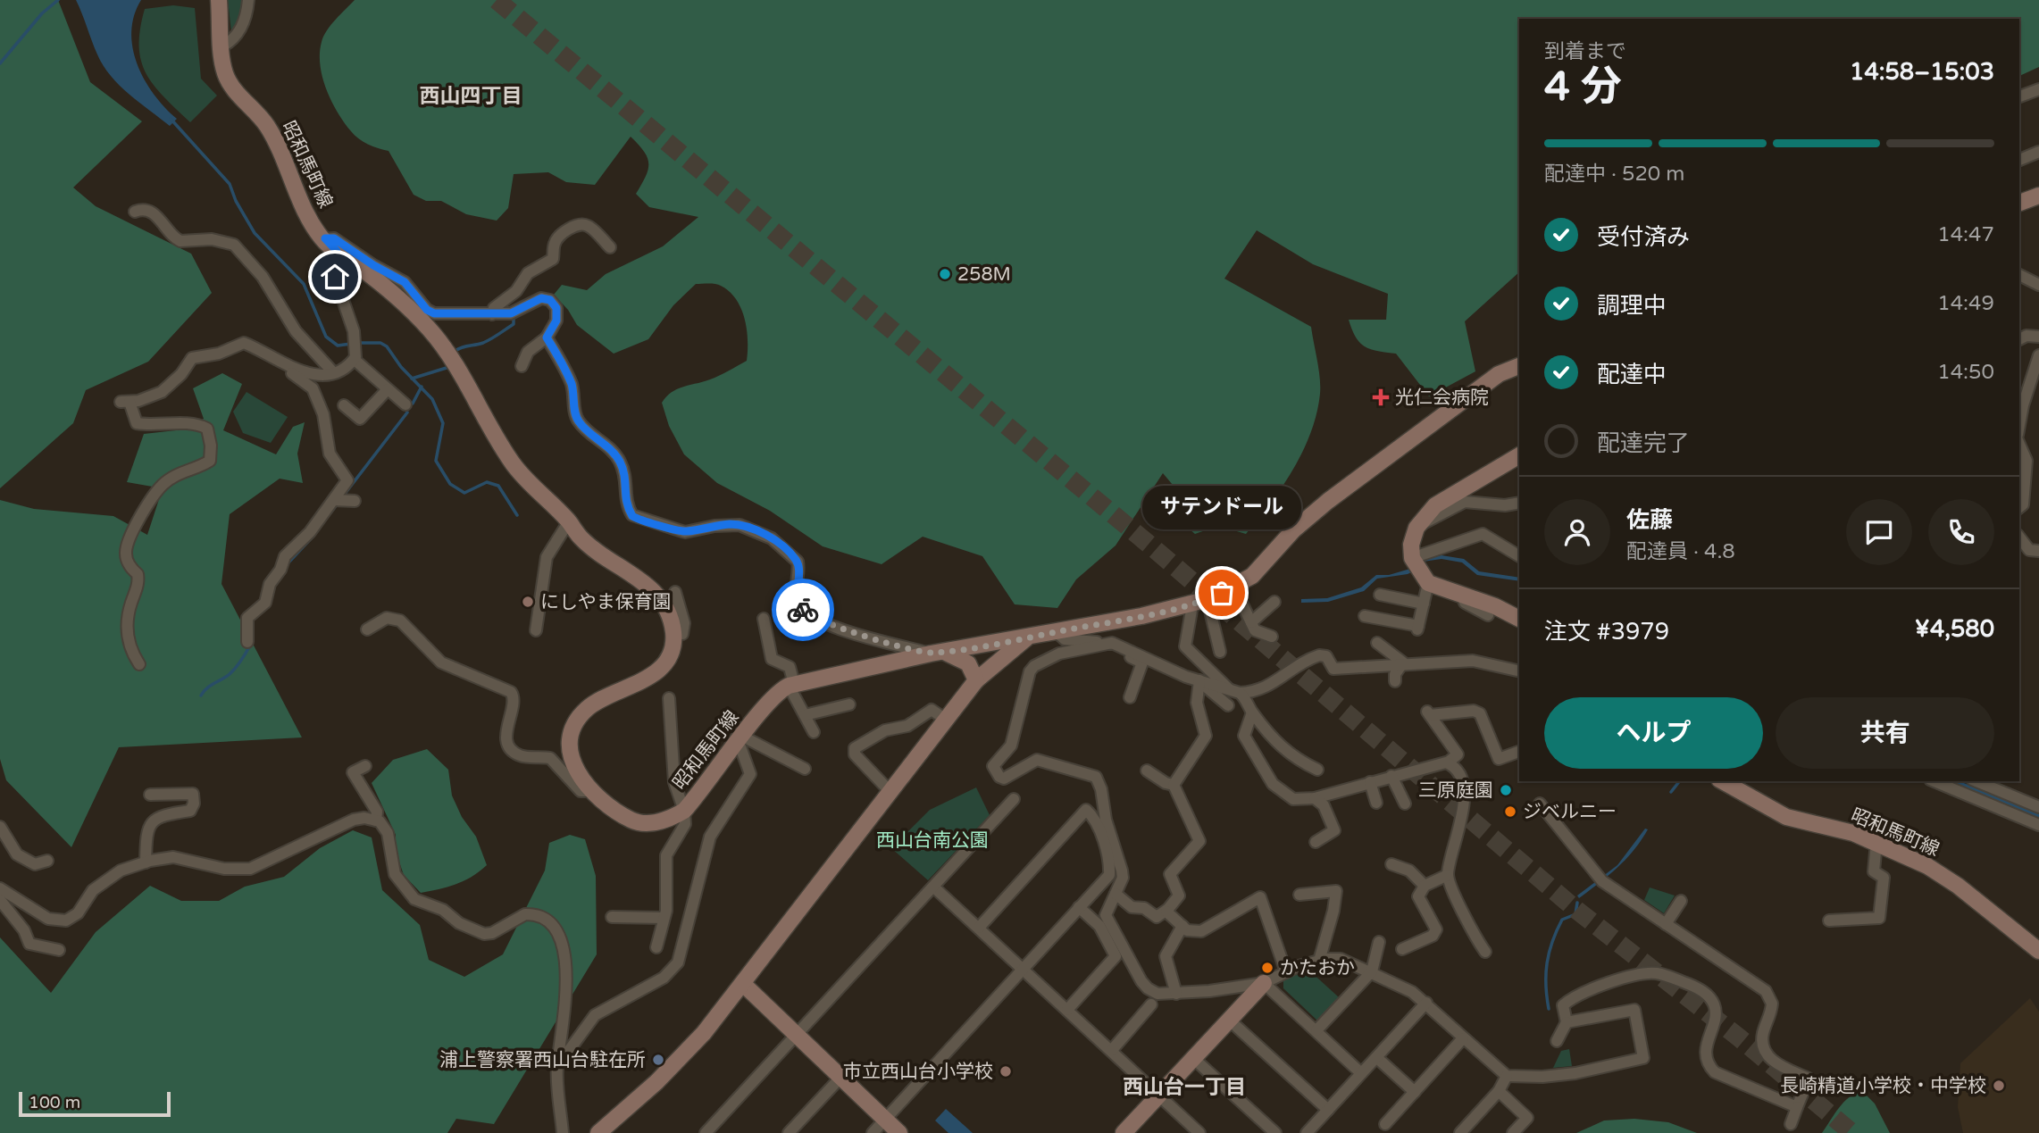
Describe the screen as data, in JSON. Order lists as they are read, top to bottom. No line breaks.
{"streets":{"main road":["昭和馬町線"]},"districts":["西山四丁目","西山台一丁目"],"parks":["西山台南公園"],"places":{"other":["258M","サテンドール","にしやま保育園","三原庭園","ジベルニー","かたおか","浦上警察署西山台駐在所","市立西山台小学校","長崎精道小学校・中学校"],"health":["光仁会病院"]},"scale_bar":"100 m","page":{"heading":["4 分","到着まで","14:58–15:03"],"panel":["佐藤","配達員 · 4.8","注文 #3979","¥4,580"],"bar":"配達中 · 520 m","list":[["受付済み","14:47"],["調理中","14:49"],["配達中","14:50"],"配達完了"],"bubble":"サテンドール","buttons":["ヘルプ","共有"],"scale":"100 m"}}
